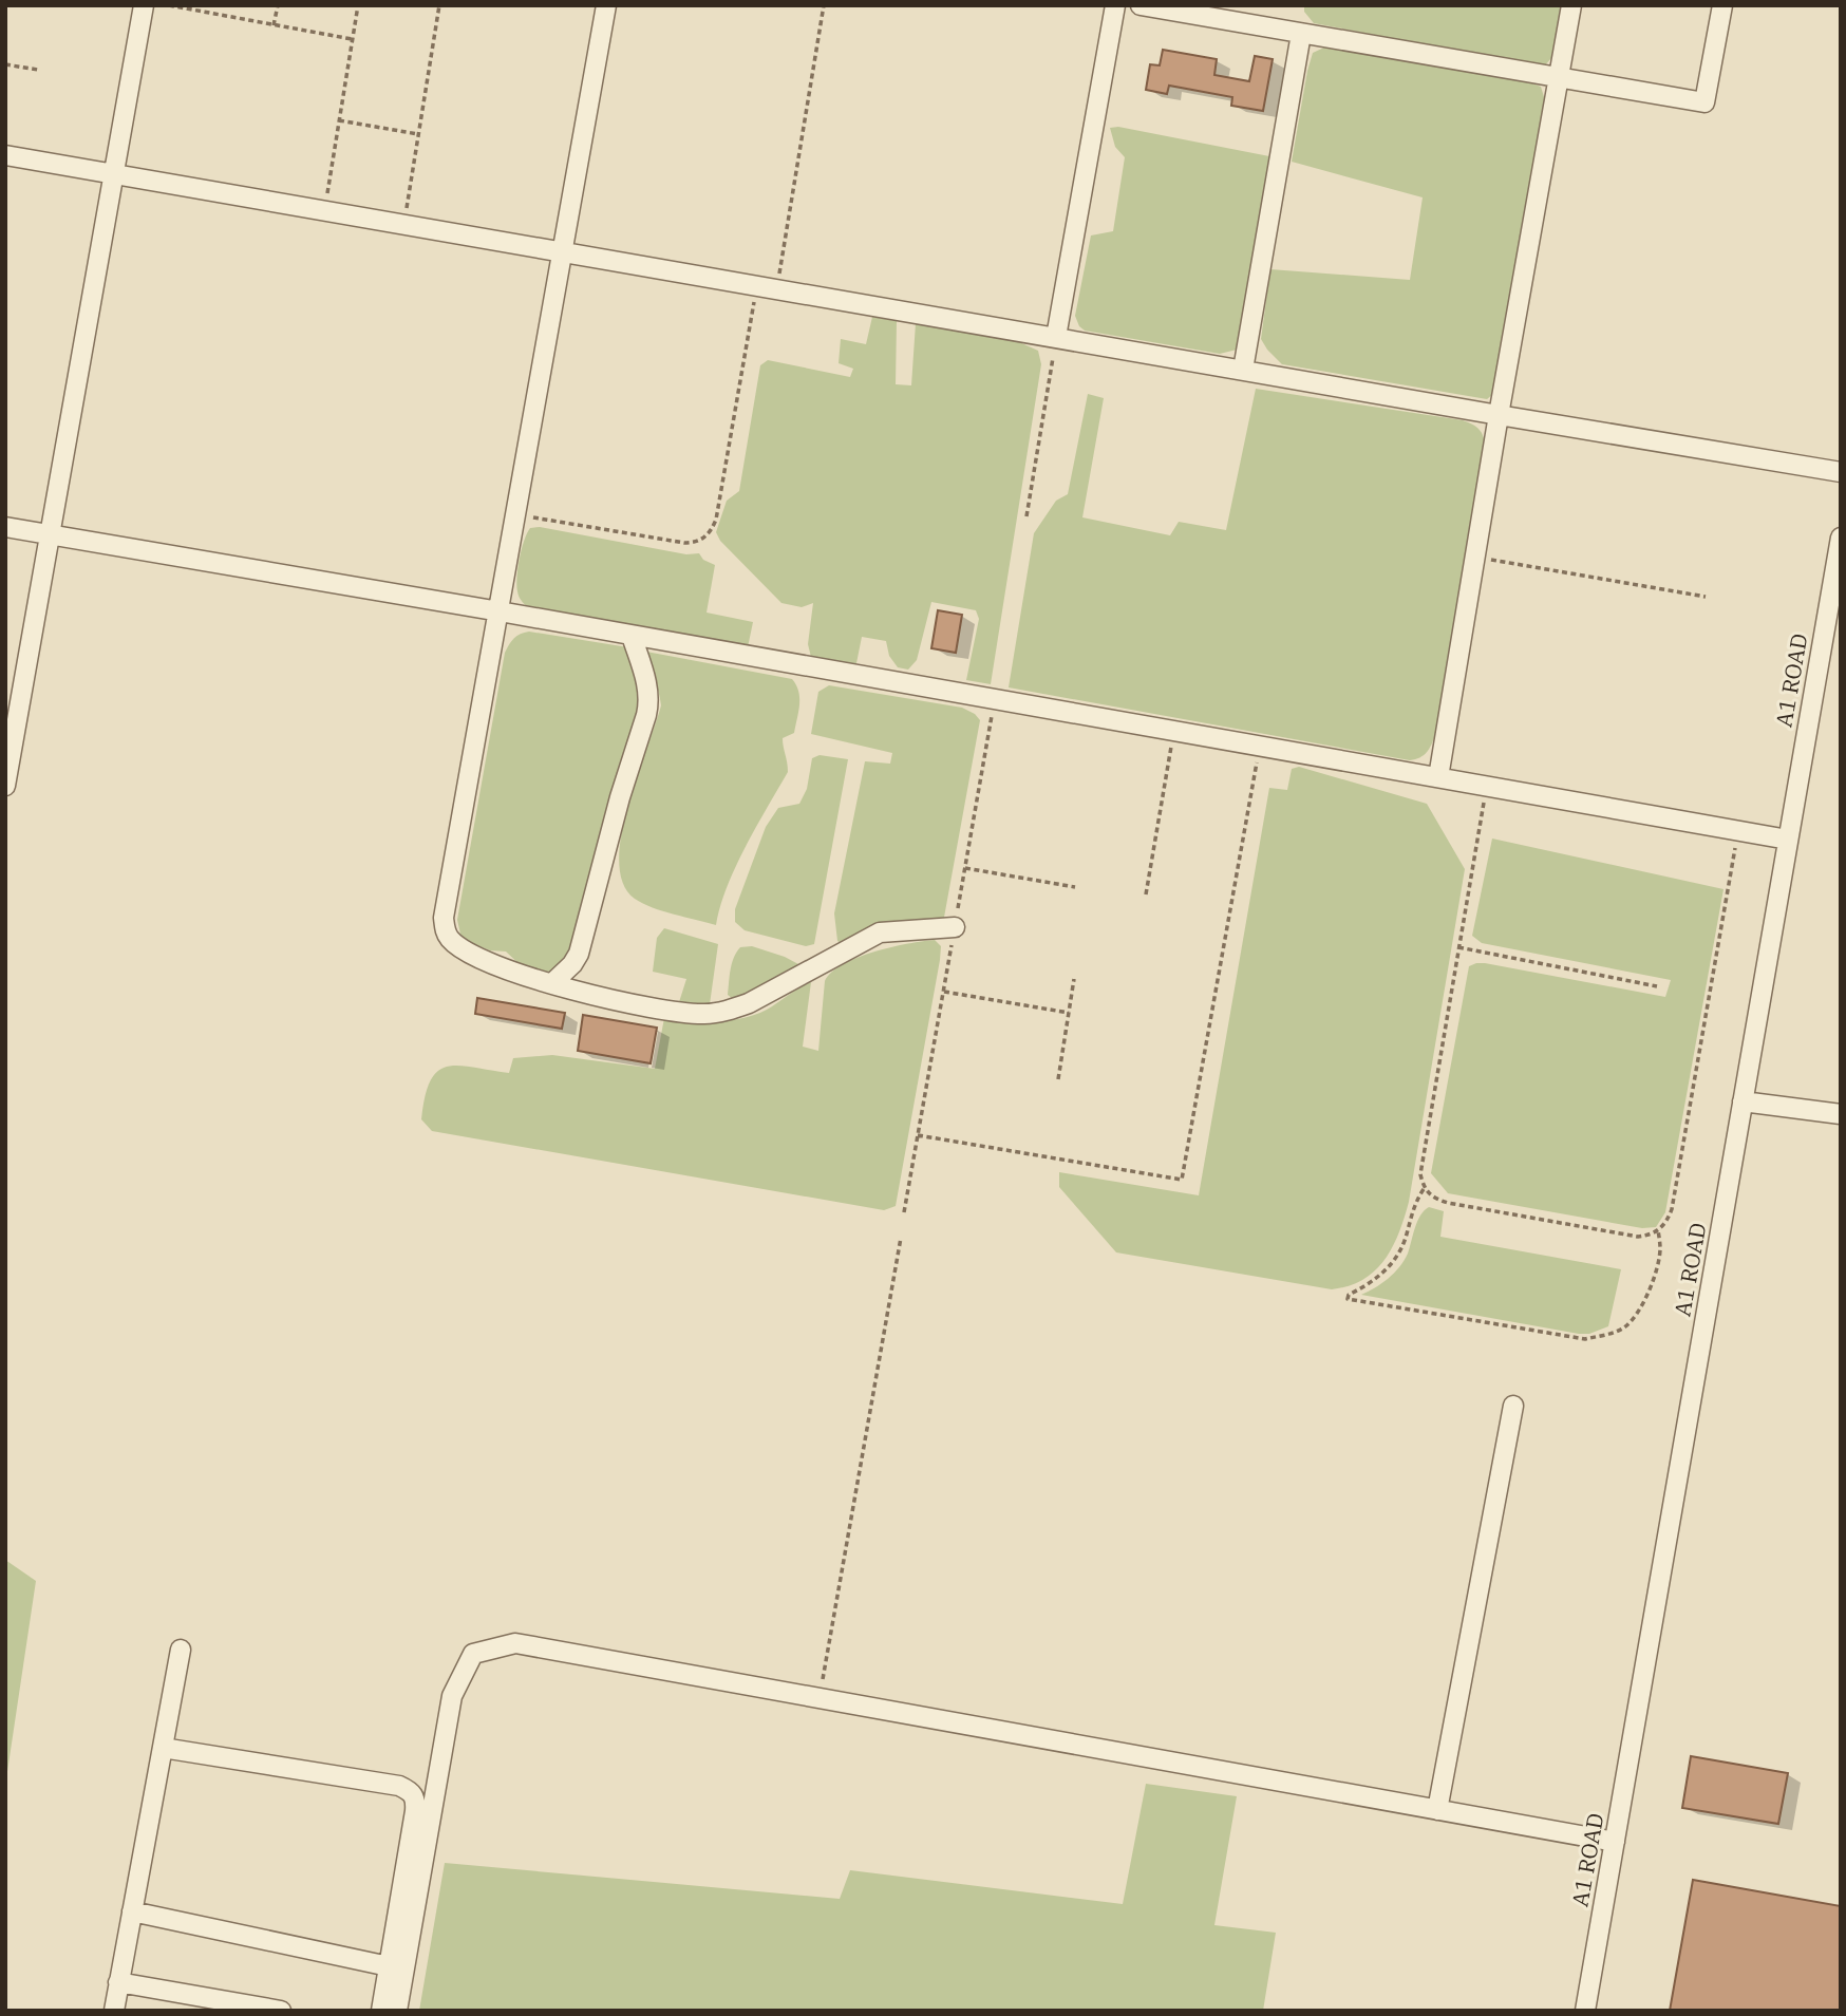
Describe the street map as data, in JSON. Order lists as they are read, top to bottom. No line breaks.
{"streets":{"lane":["A1 ROAD"]}}
